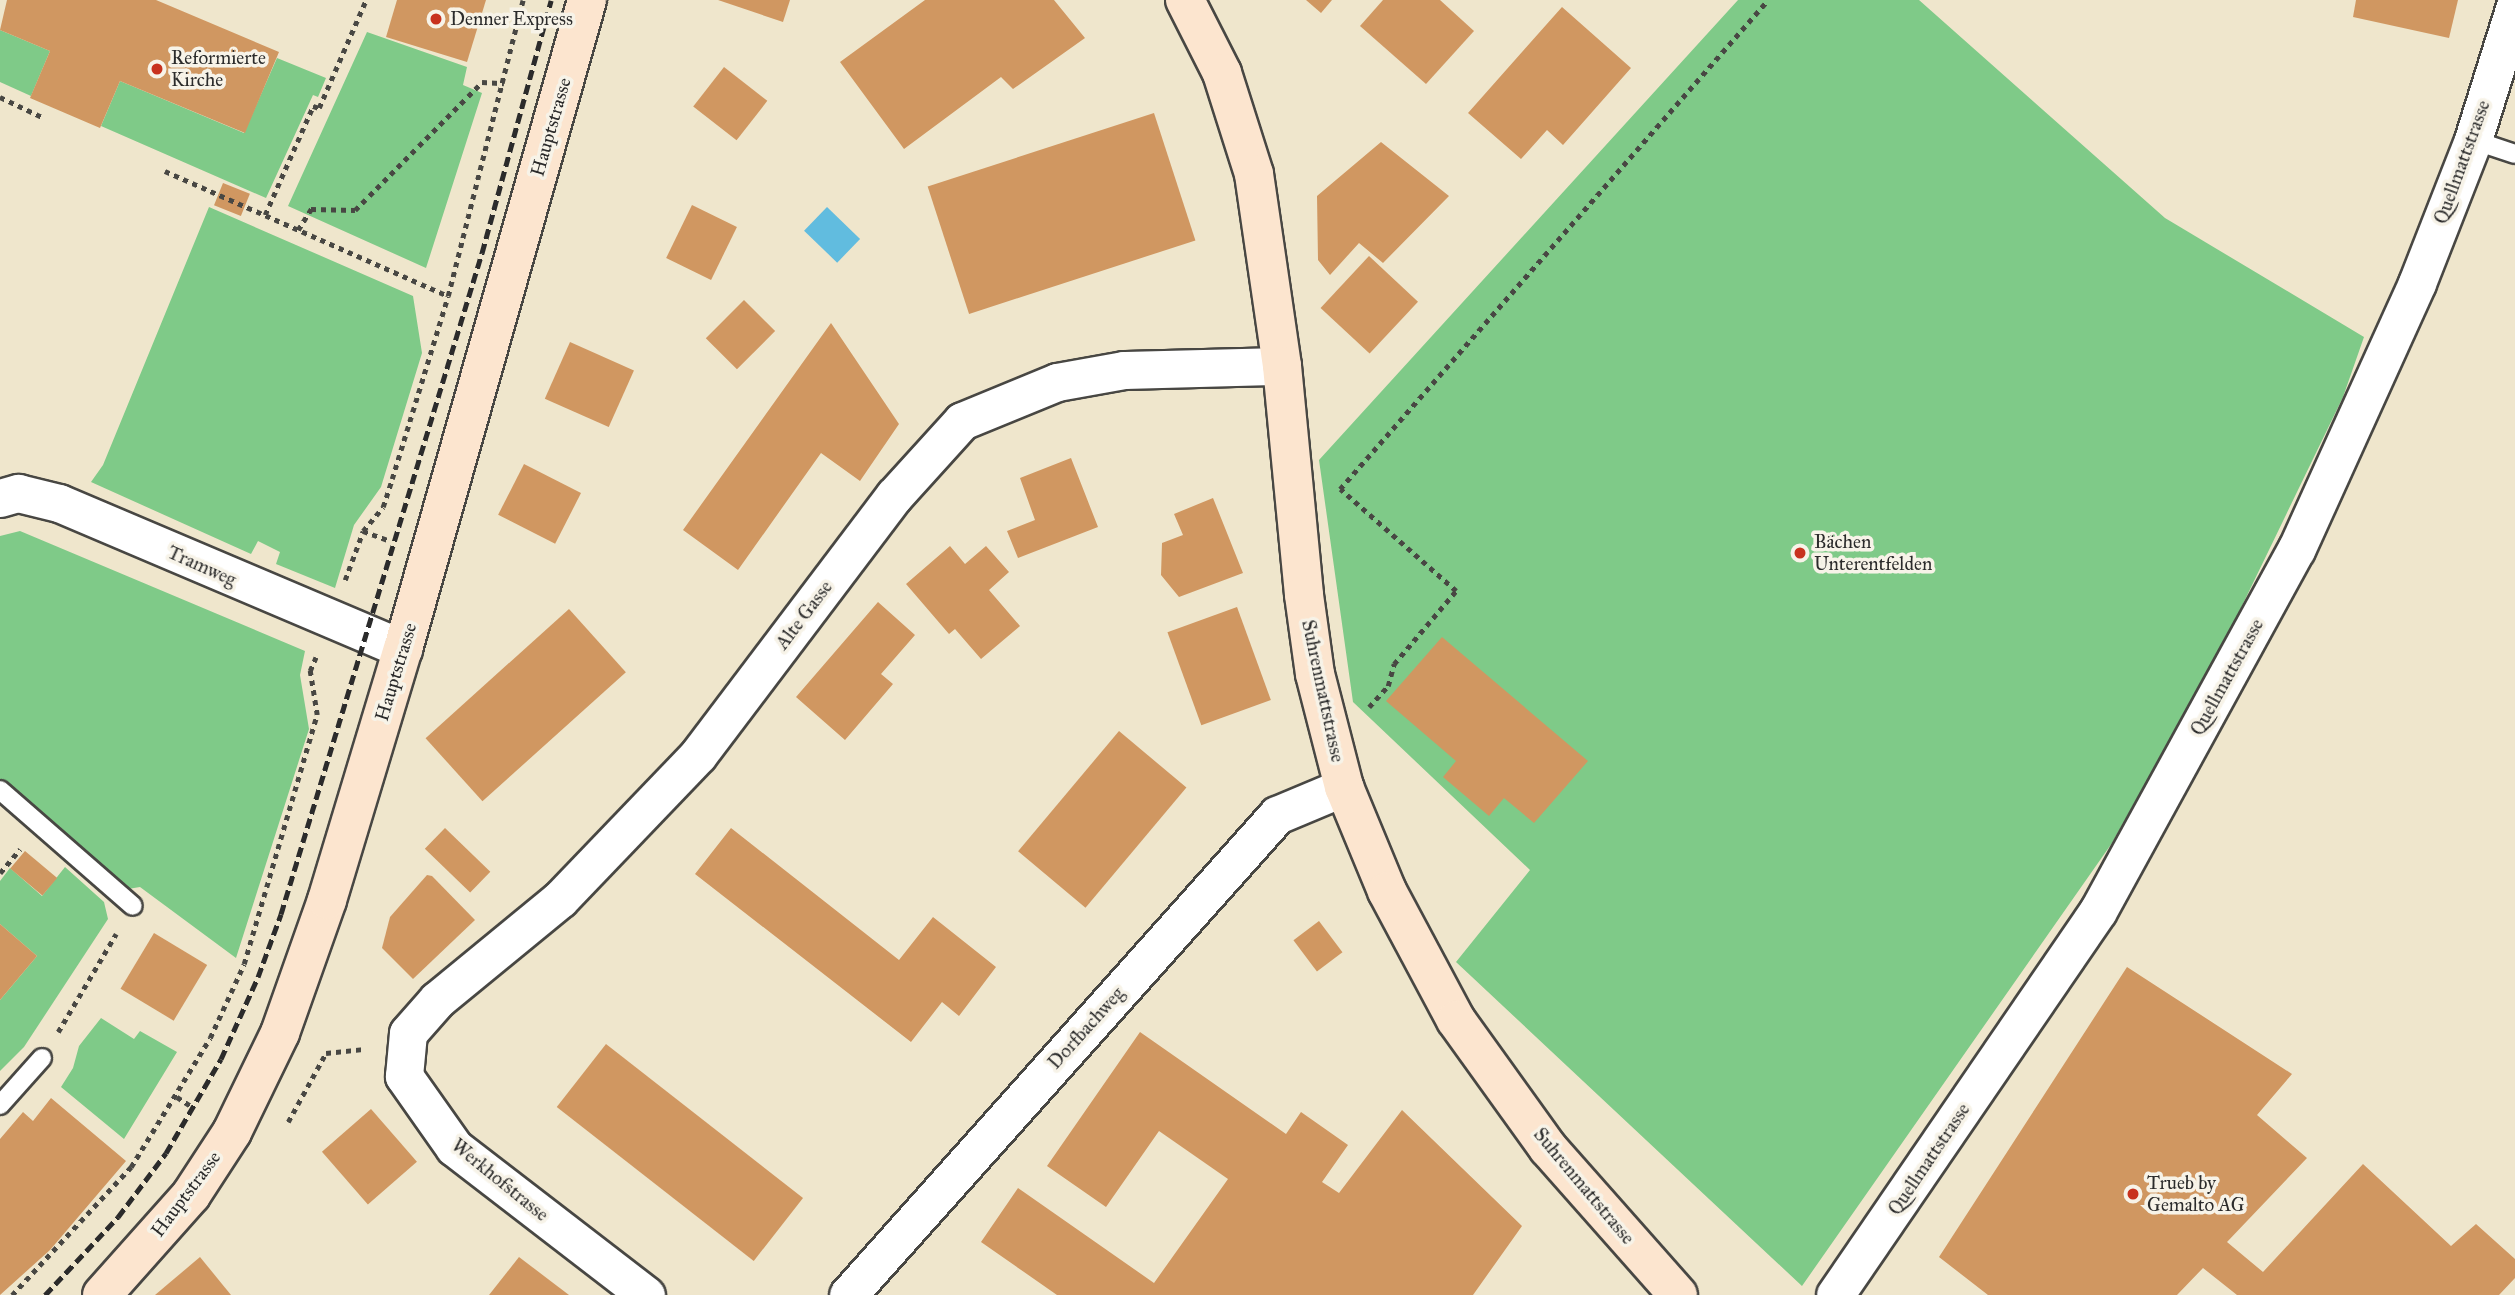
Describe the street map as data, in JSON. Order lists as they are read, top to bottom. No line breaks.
{"streets":{"street":["Hauptstrasse","Quellmattstrasse","Tramweg","Alte Gasse","Suhrenmattstrasse","Dorfbachweg","Werkhofstrasse"]},"crossings":[["Hauptstrasse","Tramweg"],["Alte Gasse","Suhrenmattstrasse"],["Alte Gasse","Werkhofstrasse"],["Suhrenmattstrasse","Dorfbachweg"]],"places":["Denner Express","Reformierte Kirche","Bächen Unterentfelden","Trueb by Gemalto AG"]}
